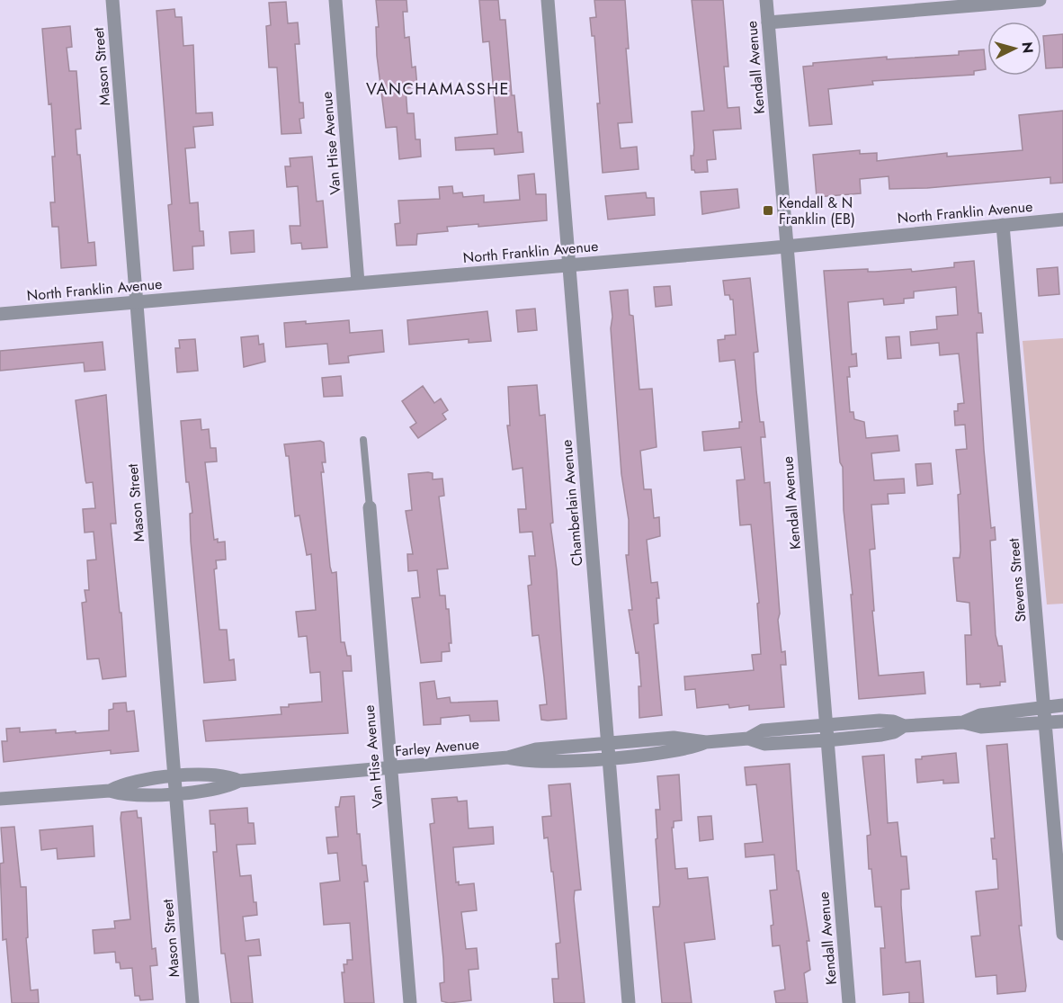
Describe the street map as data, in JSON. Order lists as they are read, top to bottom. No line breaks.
{"streets":{"street":["Mason Street","Kendall Avenue","Van Hise Avenue","North Franklin Avenue","Chamberlain Avenue","Stevens Street","Farley Avenue"]},"crossings":[["Mason Street","North Franklin Avenue"],["Mason Street","Farley Avenue"],["Kendall Avenue","North Franklin Avenue"],["Kendall Avenue","Farley Avenue"],["Van Hise Avenue","North Franklin Avenue"],["Van Hise Avenue","Farley Avenue"],["North Franklin Avenue","Chamberlain Avenue"],["North Franklin Avenue","Stevens Street"],["Chamberlain Avenue","Farley Avenue"],["Stevens Street","Farley Avenue"]],"districts":["VANCHAMASSHE"],"places":{"transit":["Kendall & N Franklin (EB)"]},"north":"right"}
